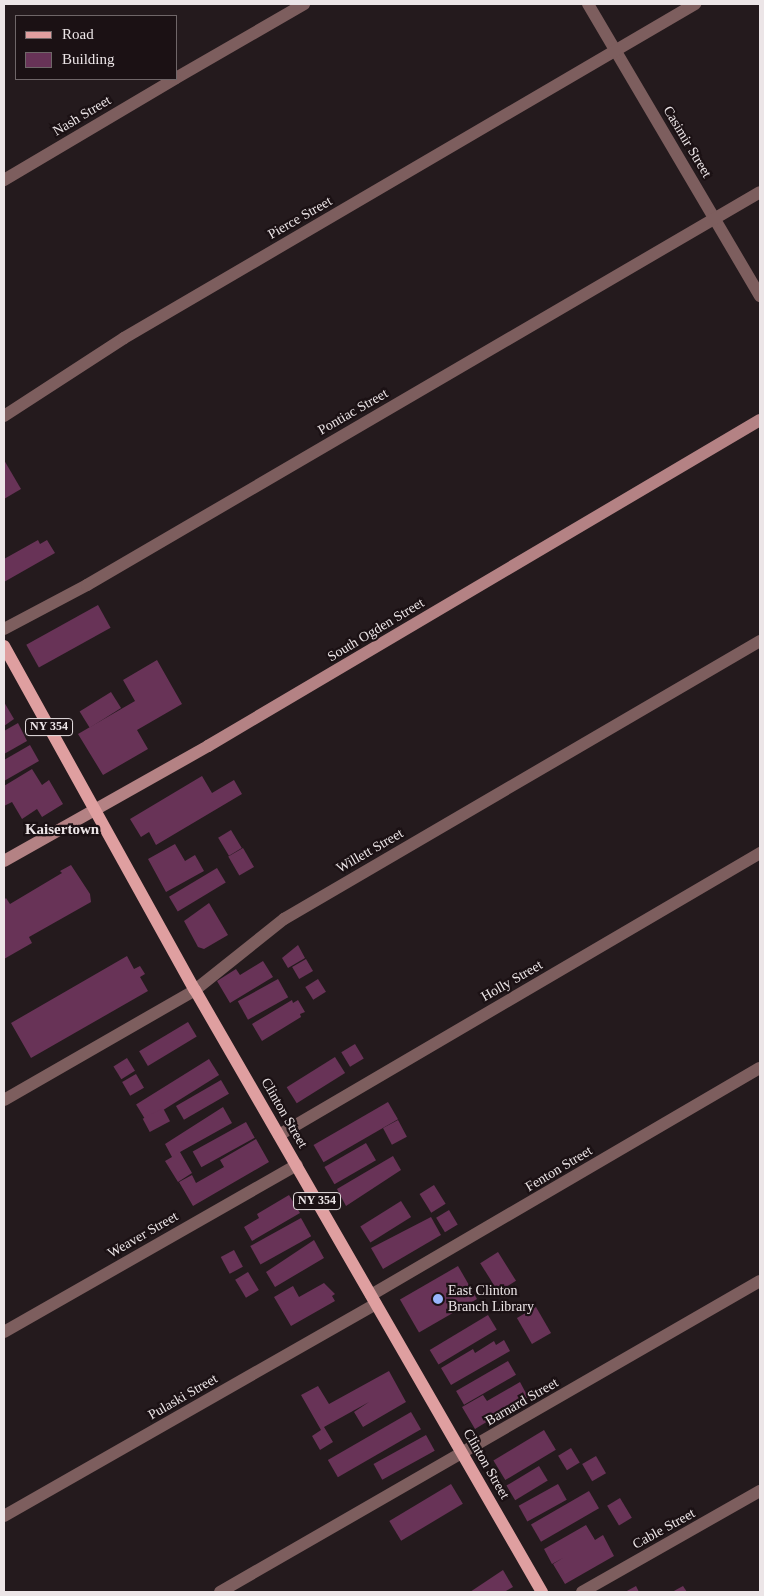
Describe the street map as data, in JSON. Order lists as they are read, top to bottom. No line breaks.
{"streets":{"main road":["NY 354","Clinton Street"],"street":["Nash Street","Casimir Street","Pierce Street","Pontiac Street","South Ogden Street","Willett Street","Holly Street","Fenton Street","Weaver Street","Pulaski Street","Barnard Street","Cable Street"]},"crossings":[["Casimir Street","Pierce Street"],["Casimir Street","Pontiac Street"],["South Ogden Street","Clinton Street"],["Willett Street","Clinton Street"],["Holly Street","Clinton Street"],["Clinton Street","Fenton Street"],["Clinton Street","Weaver Street"],["Clinton Street","Pulaski Street"],["Clinton Street","Barnard Street"],["Fenton Street","Pulaski Street"]],"districts":["Kaisertown"],"places":["East Clinton Branch Library"],"legend":["Road","Building"]}
